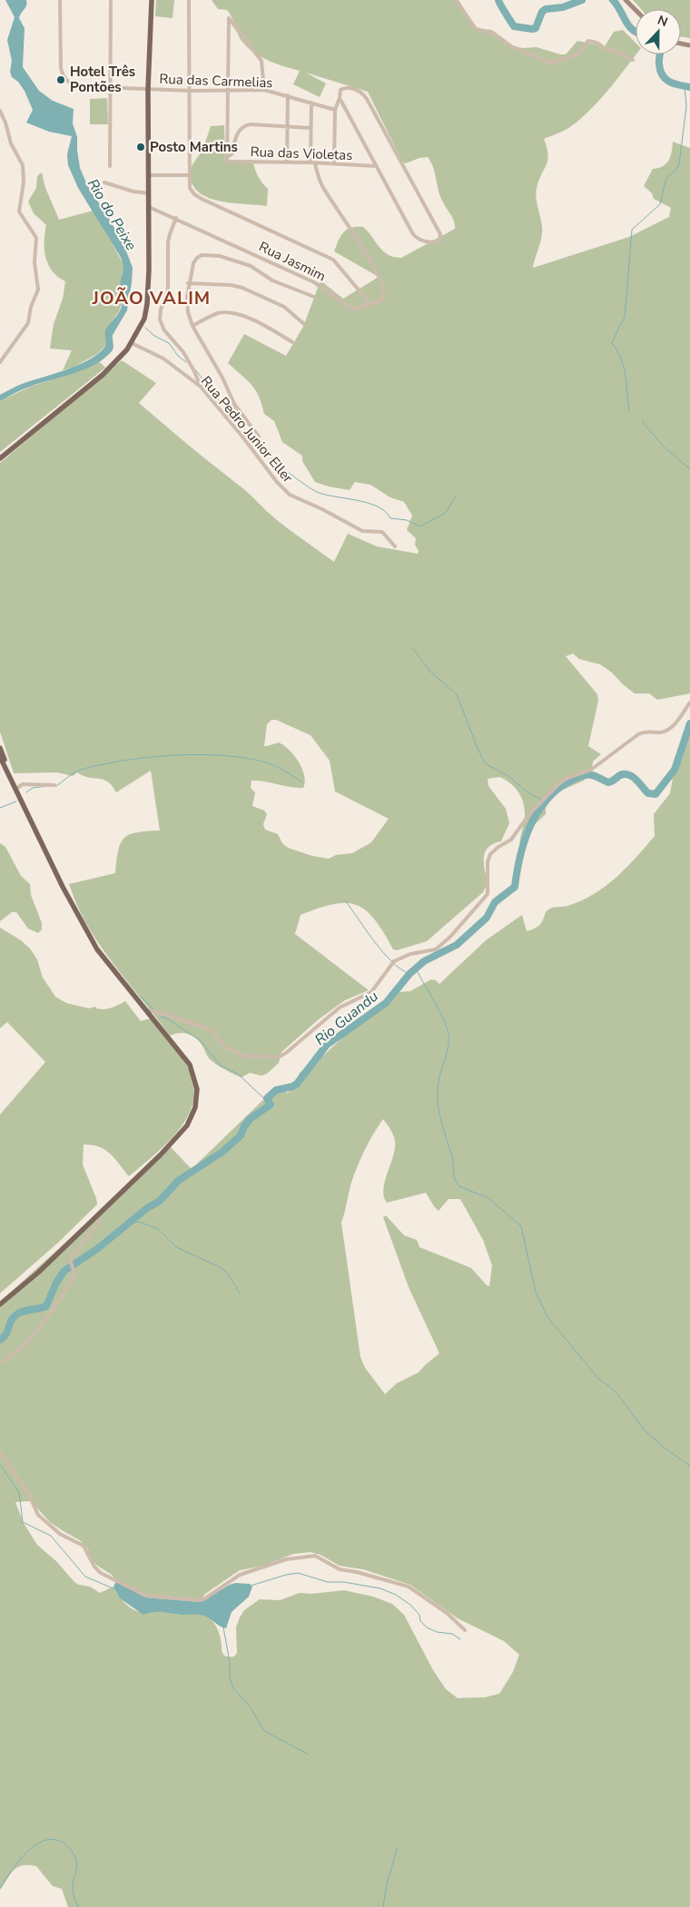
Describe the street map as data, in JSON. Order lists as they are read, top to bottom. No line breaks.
{"streets":{"street":["Rua das Carmelias","Rua das Violetas","Rua Jasmim","Rua Pedro Junior Eller"]},"districts":["JOÃO VALIM"],"water":["Rio do Peixe","Rio Guandu"],"places":["Hotel Três Pontões","Posto Martins"],"north":"top"}
